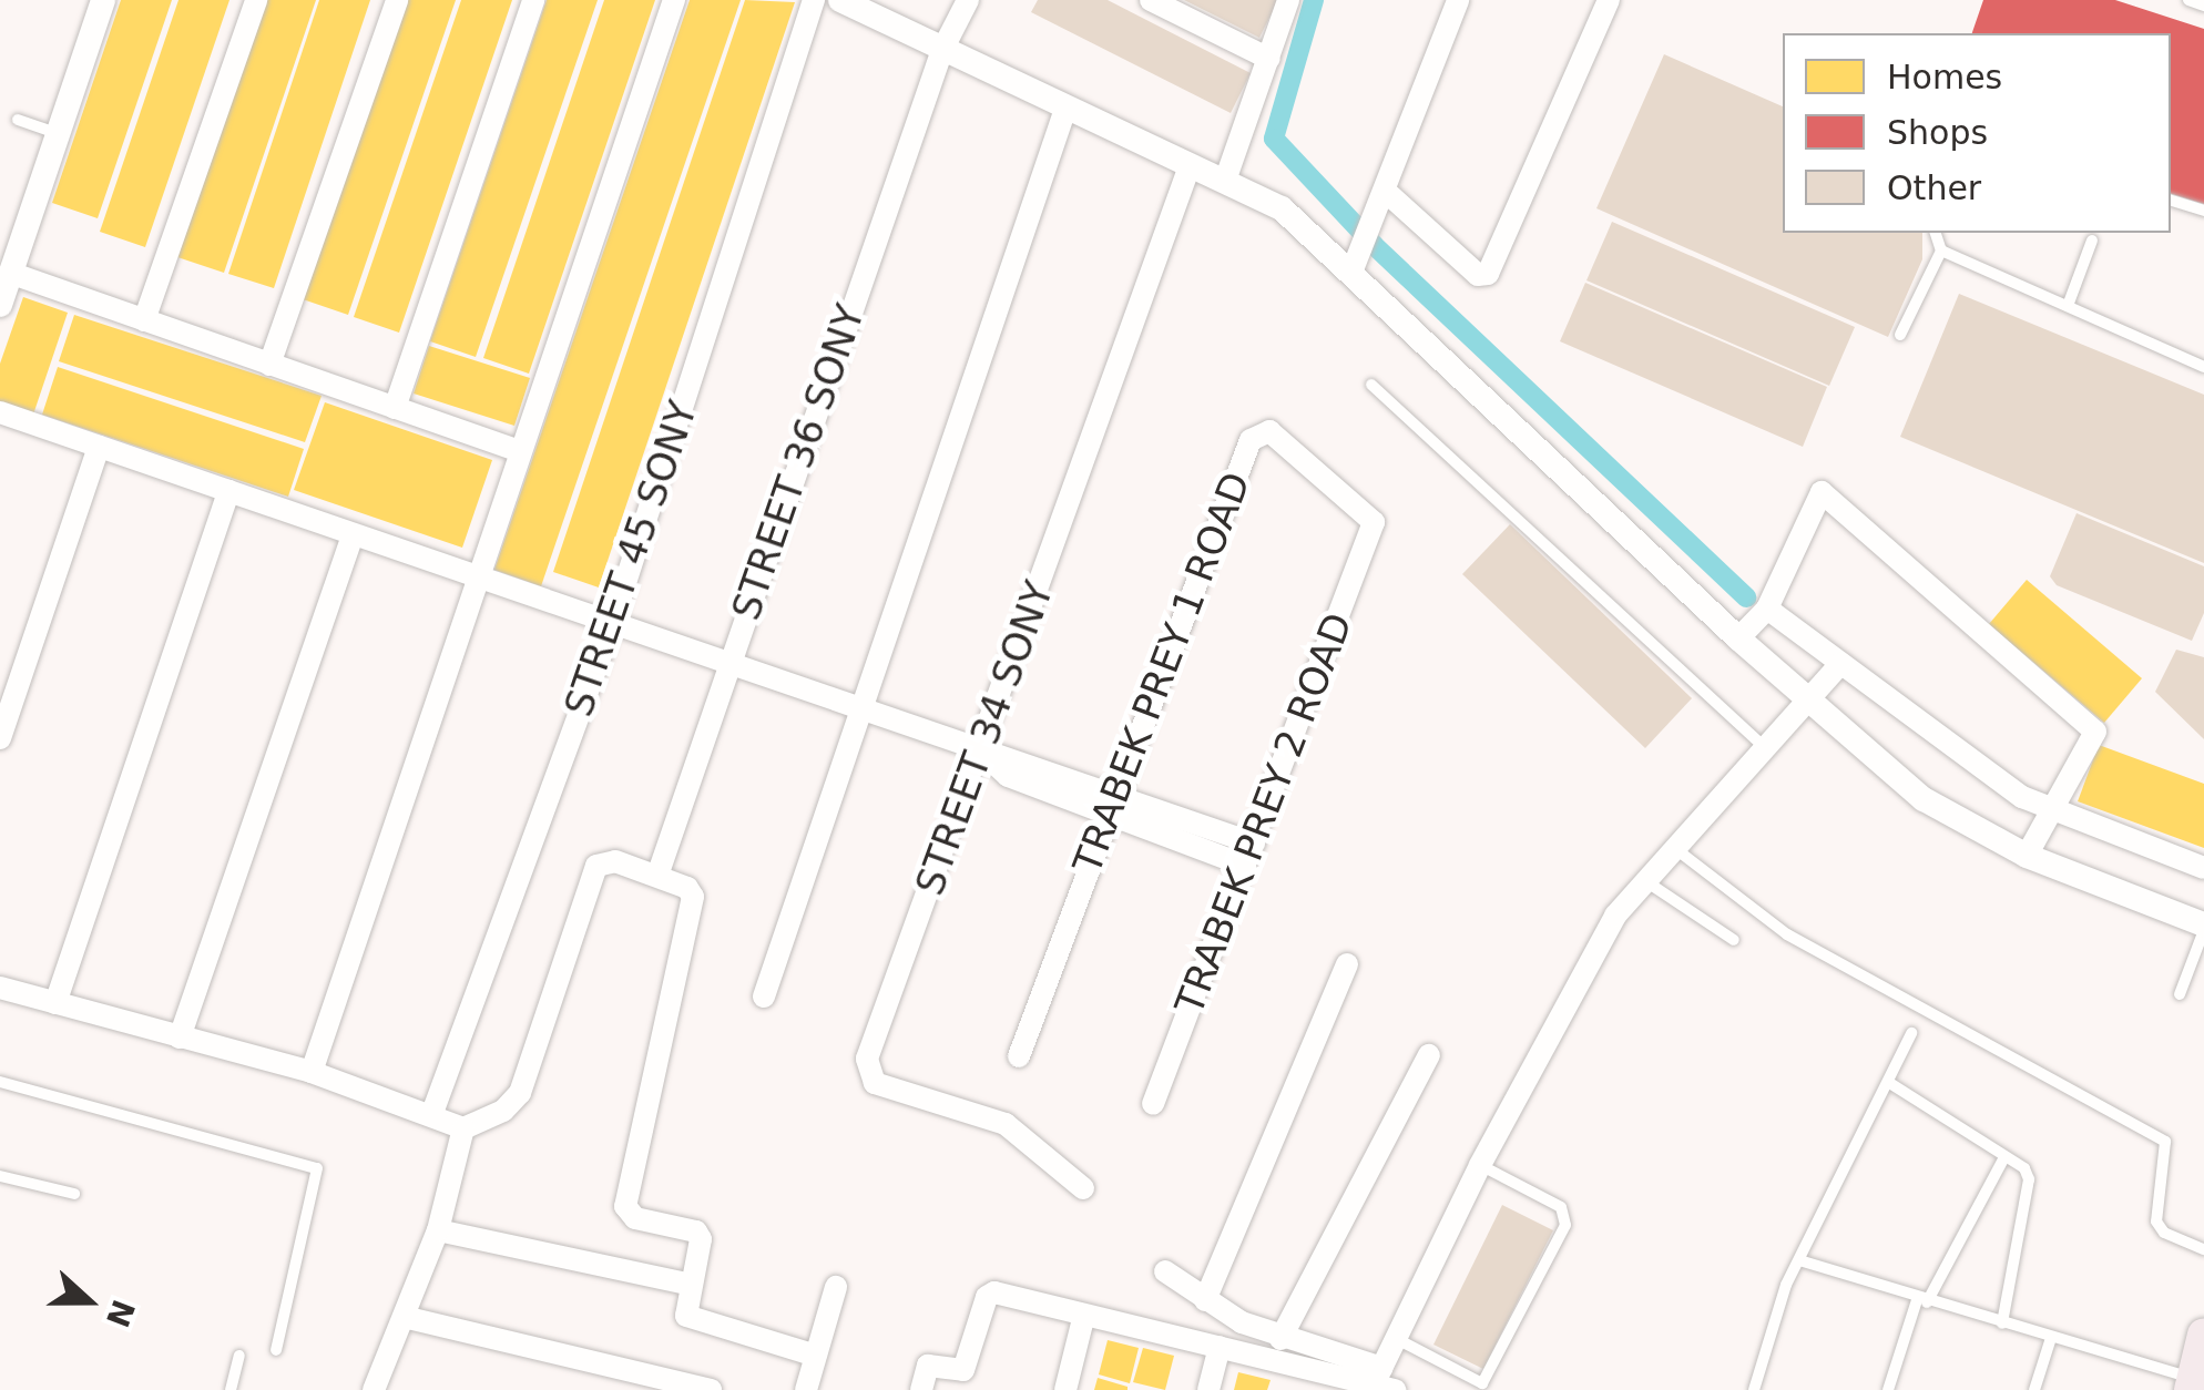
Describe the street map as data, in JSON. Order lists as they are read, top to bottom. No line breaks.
{"streets":{"street":["STREET 36 SONY","STREET 45 SONY","TRABEK PREY 1 ROAD","STREET 34 SONY","TRABEK PREY 2 ROAD"]},"crossings":[["TRABEK PREY 1 ROAD","TRABEK PREY 2 ROAD"]],"legend":["Homes","Shops","Other"],"north":"right"}
